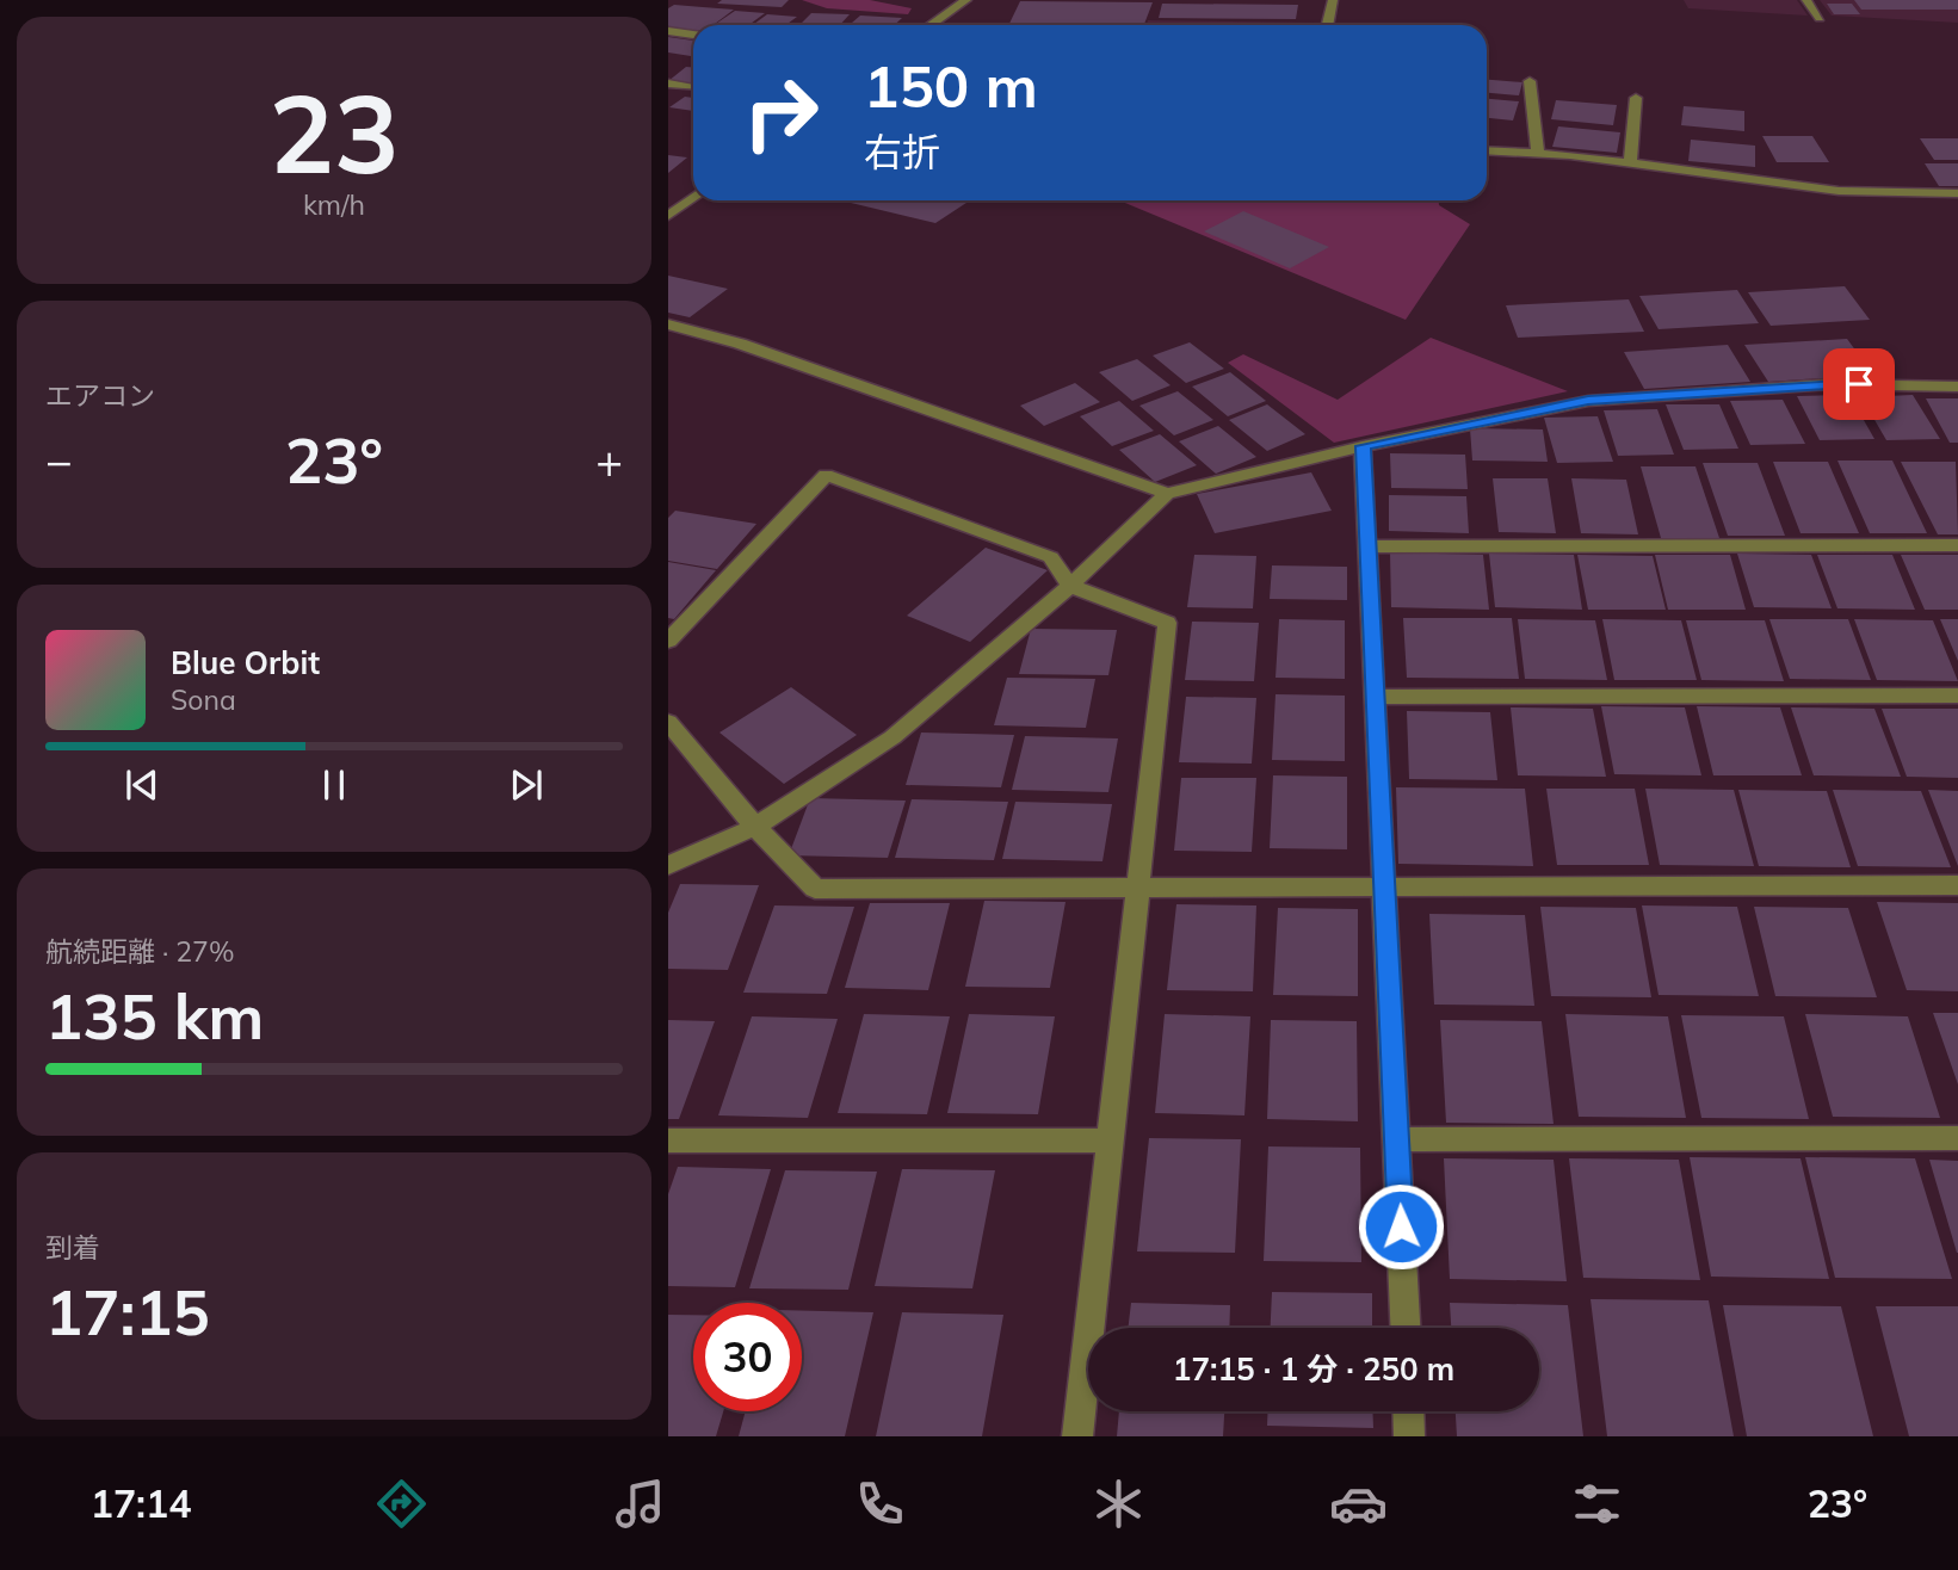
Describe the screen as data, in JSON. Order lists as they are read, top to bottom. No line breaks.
{"page":{"tile":[["23","km/h"],"エアコン",["航続距離 · 27%","135 km"],["到着","17:15"]],"turn":["150 m","右折"],"heat":["−","23°","+"],"song":["Blue Orbit","Sona"],"limit":"30","trip":"17:15 · 1 分 · 250 m","tabs":["17:14","23°"]}}
